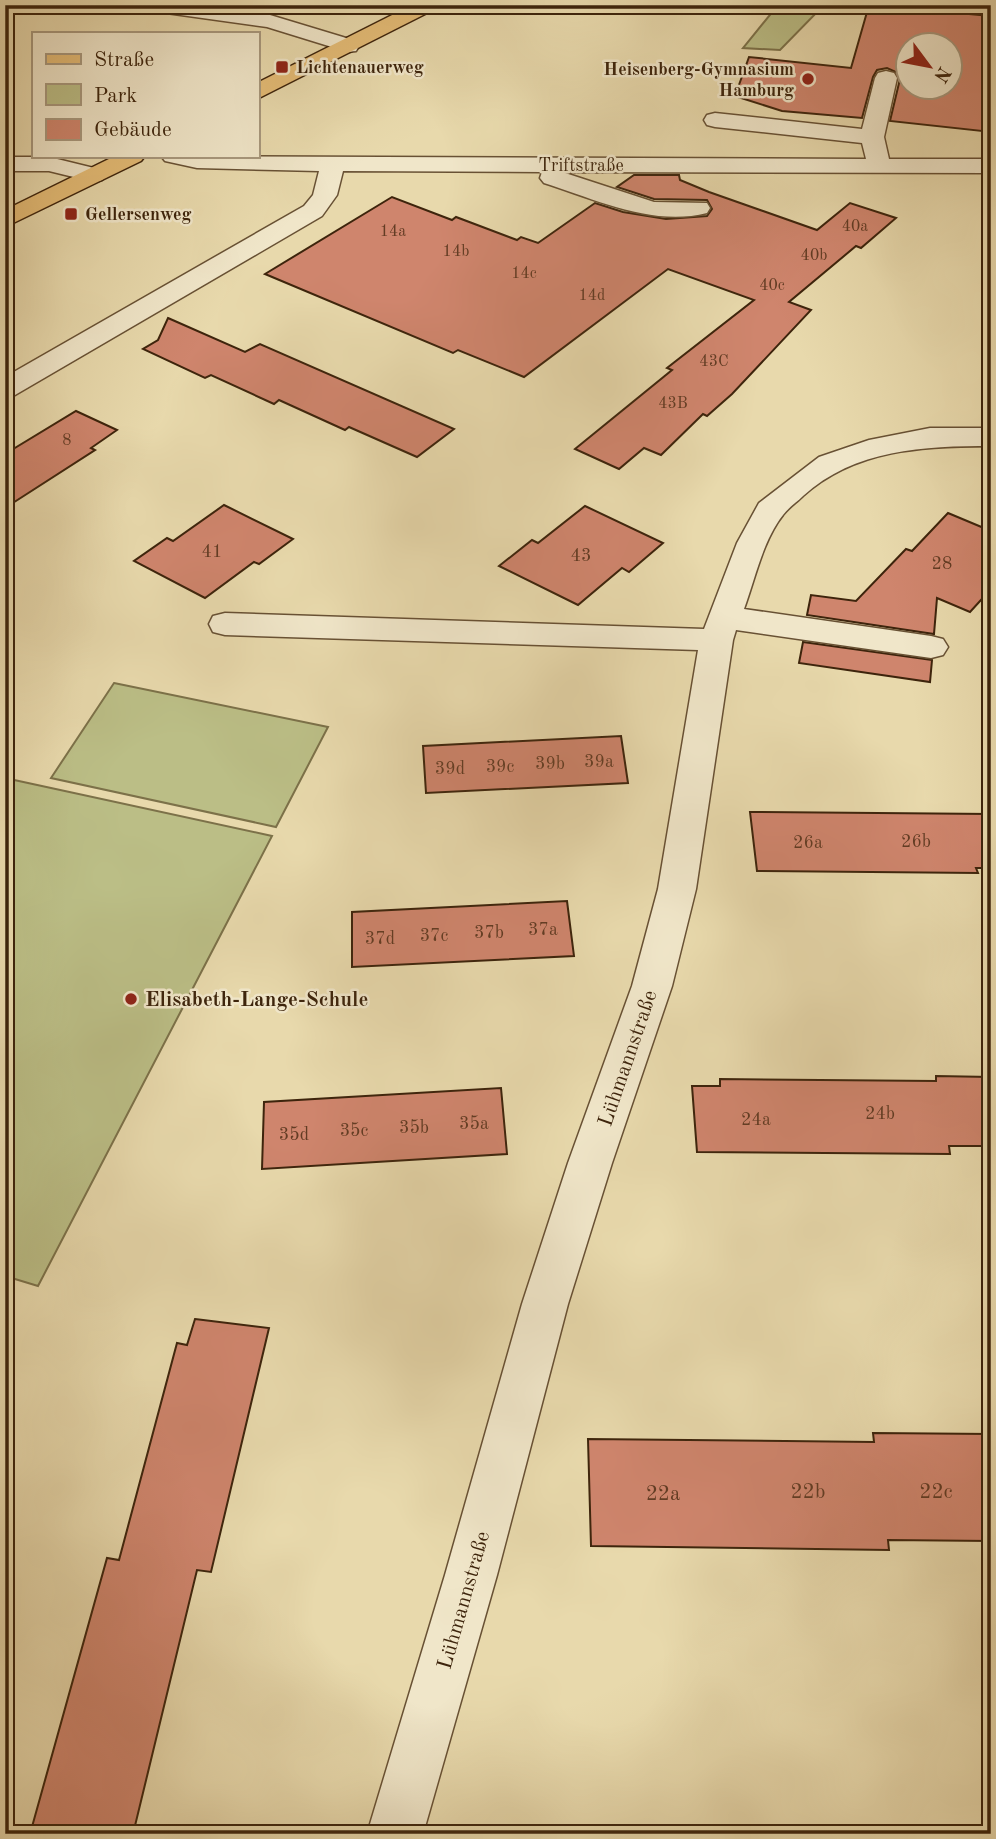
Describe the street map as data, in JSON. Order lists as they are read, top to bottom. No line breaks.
{"streets":{"street":["Triftstraße","Lühmannstraße"]},"places":{"transit":["Lichtenauerweg","Gellersenweg"],"other":["Heisenberg-Gymnasium Hamburg","Elisabeth-Lange-Schule"]},"house_numbers":["40a","14a","14b","40b","14c","40c","14d","43C","43B","8","41","43","28","39a","39b","39c","39d","26b","26a","37a","37b","37c","37d","24b","24a","35a","35b","35c","35d","22b","22c","22a"],"legend":["Straße","Park","Gebäude"],"north":"bottom right"}
